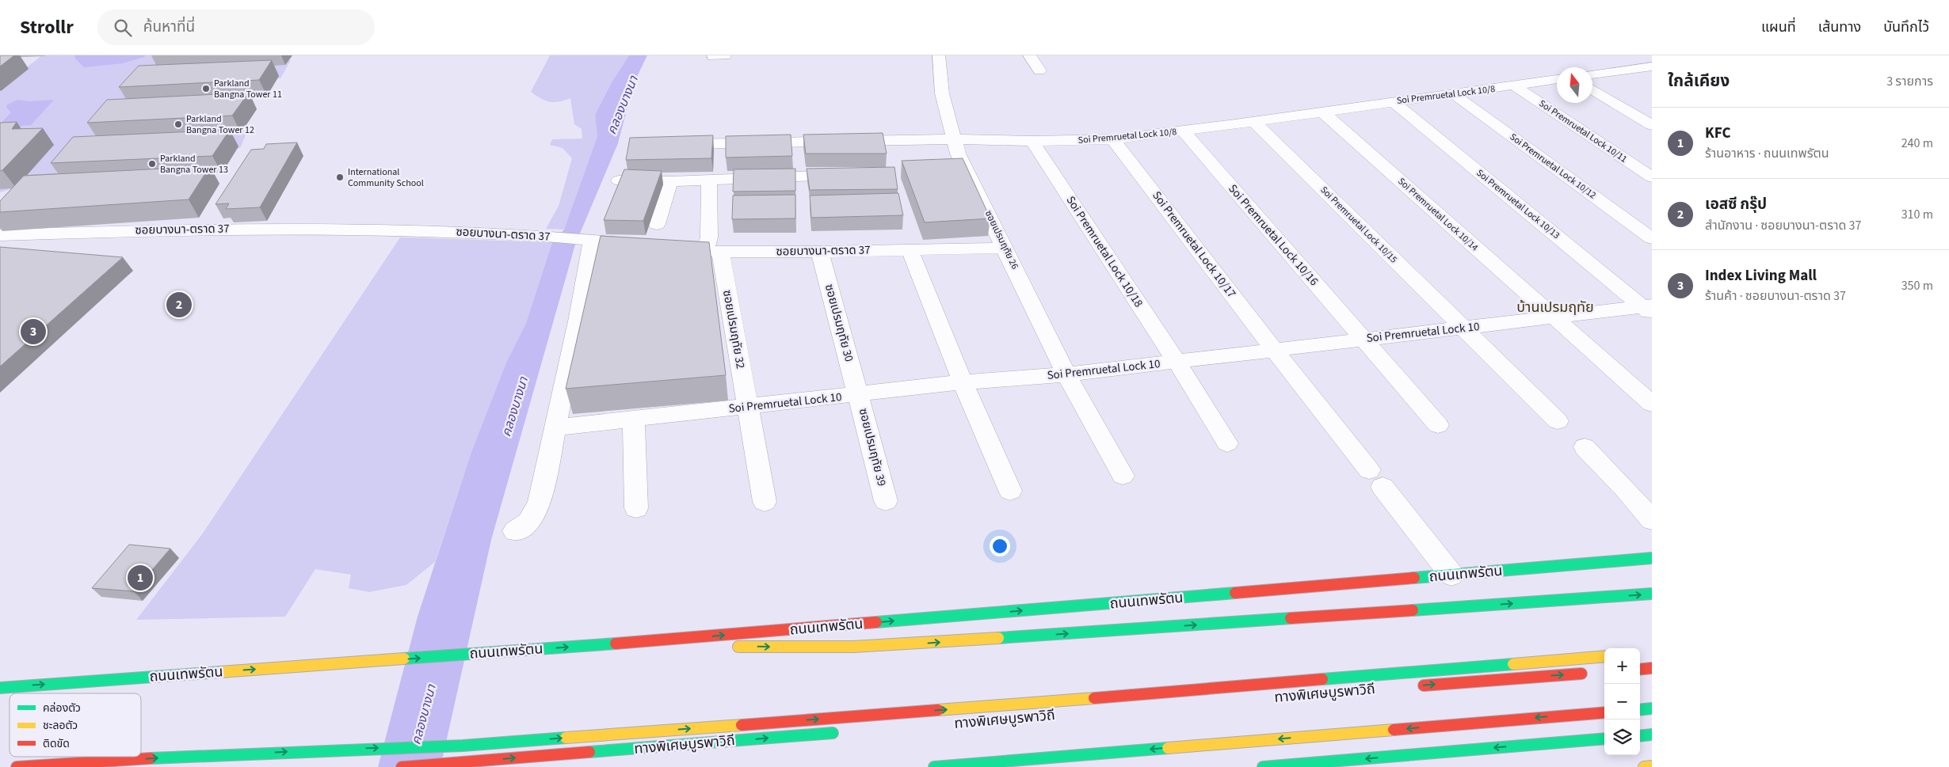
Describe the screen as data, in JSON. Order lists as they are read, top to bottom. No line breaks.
{"streets":{"main road":["ถนนเทพรัตน","ทางพิเศษบูรพาวิถี"],"street":["Soi Premruetal Lock 10/8","Soi Premruetal Lock 10/11","Soi Premruetal Lock 10/12","Soi Premruetal Lock 10/13","Soi Premruetal Lock 10/14","Soi Premruetal Lock 10/15","ซอยบางนา-ตราด 37","Soi Premruetal Lock 10/16","ซอยเปรมฤทัย 26","Soi Premruetal Lock 10/17","Soi Premruetal Lock 10/18","ซอยเปรมฤทัย 30","ซอยเปรมฤทัย 32","Soi Premruetal Lock 10","ซอยเปรมฤทัย 39"]},"crossings":[["Soi Premruetal Lock 10/8","Soi Premruetal Lock 10/11"],["Soi Premruetal Lock 10/8","Soi Premruetal Lock 10/12"],["Soi Premruetal Lock 10/8","Soi Premruetal Lock 10/13"],["Soi Premruetal Lock 10/8","Soi Premruetal Lock 10/14"],["Soi Premruetal Lock 10/8","Soi Premruetal Lock 10/15"],["Soi Premruetal Lock 10/8","Soi Premruetal Lock 10/16"],["Soi Premruetal Lock 10/8","ซอยเปรมฤทัย 26"],["Soi Premruetal Lock 10/8","Soi Premruetal Lock 10/17"],["Soi Premruetal Lock 10/8","Soi Premruetal Lock 10/18"],["Soi Premruetal Lock 10/13","Soi Premruetal Lock 10"],["Soi Premruetal Lock 10/14","Soi Premruetal Lock 10"],["Soi Premruetal Lock 10/15","Soi Premruetal Lock 10"],["ซอยบางนา-ตราด 37","ซอยเปรมฤทัย 26"],["ซอยบางนา-ตราด 37","ซอยเปรมฤทัย 30"],["ซอยบางนา-ตราด 37","ซอยเปรมฤทัย 32"],["Soi Premruetal Lock 10/16","Soi Premruetal Lock 10"],["ซอยเปรมฤทัย 26","Soi Premruetal Lock 10"],["Soi Premruetal Lock 10/17","Soi Premruetal Lock 10"],["Soi Premruetal Lock 10/17","ถนนเทพรัตน"],["Soi Premruetal Lock 10/18","Soi Premruetal Lock 10"],["ซอยเปรมฤทัย 30","Soi Premruetal Lock 10"],["ซอยเปรมฤทัย 30","ซอยเปรมฤทัย 39"],["ซอยเปรมฤทัย 32","Soi Premruetal Lock 10"],["Soi Premruetal Lock 10","ซอยเปรมฤทัย 39"]],"districts":["บ้านเปรมฤทัย"],"water":["คลองบางนา"],"places":["Parkland Bangna Tower 11","Parkland Bangna Tower 12","Parkland Bangna Tower 13","International Community School"],"legend":["คล่องตัว","ชะลอตัว","ติดขัด"],"north":"top","page":{"header":"Strollr","search":"ค้นหาที่นี่","nav":["แผนที่","เส้นทาง","บันทึกไว้"],"heading":["ใกล้เคียง","3 รายการ"],"list":[{"mark":"1","name":"KFC","note":"ร้านอาหาร · ถนนเทพรัตน","value":"240 m"},{"mark":"2","name":"เอสซี กรุ๊ป","note":"สำนักงาน · ซอยบางนา-ตราด 37","value":"310 m"},{"mark":"3","name":"Index Living Mall","note":"ร้านค้า · ซอยบางนา-ตราด 37","value":"350 m"}],"pins":["2","3","1"],"map_buttons":["+","−"]}}
